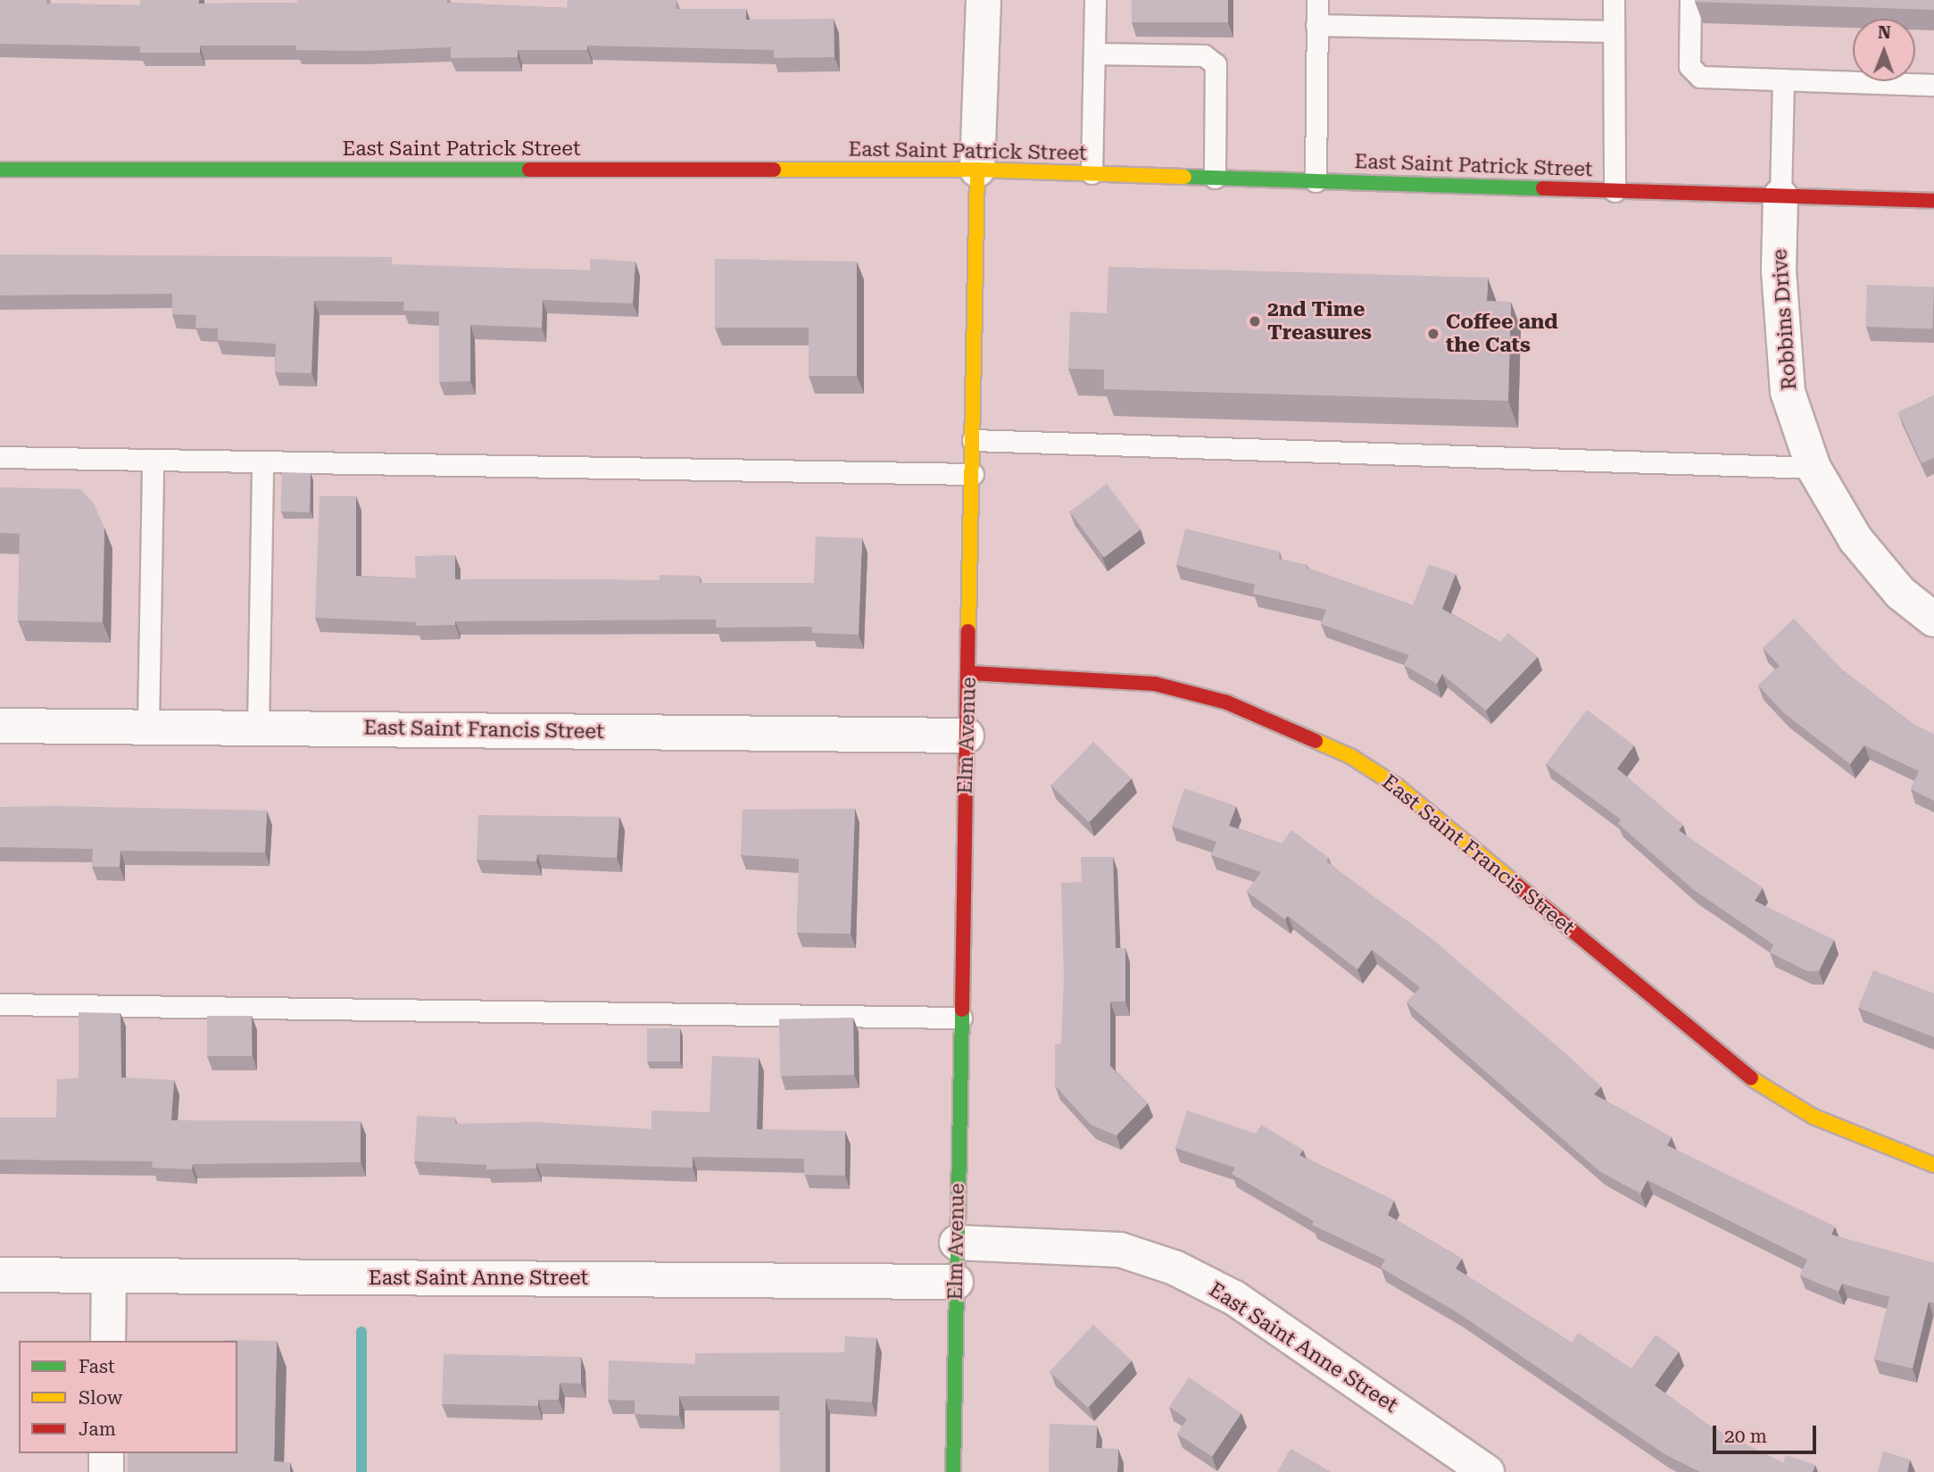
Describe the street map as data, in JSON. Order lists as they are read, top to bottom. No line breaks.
{"streets":{"street":["East Saint Patrick Street","Robbins Drive","East Saint Francis Street","Elm Avenue","East Saint Anne Street"]},"crossings":[["East Saint Patrick Street","Robbins Drive"],["East Saint Patrick Street","Elm Avenue"],["East Saint Francis Street","Elm Avenue"],["Elm Avenue","East Saint Anne Street"]],"places":["2nd Time Treasures","Coffee and the Cats"],"legend":["Fast","Slow","Jam"],"scale_bar":"20 m","north":"top"}
